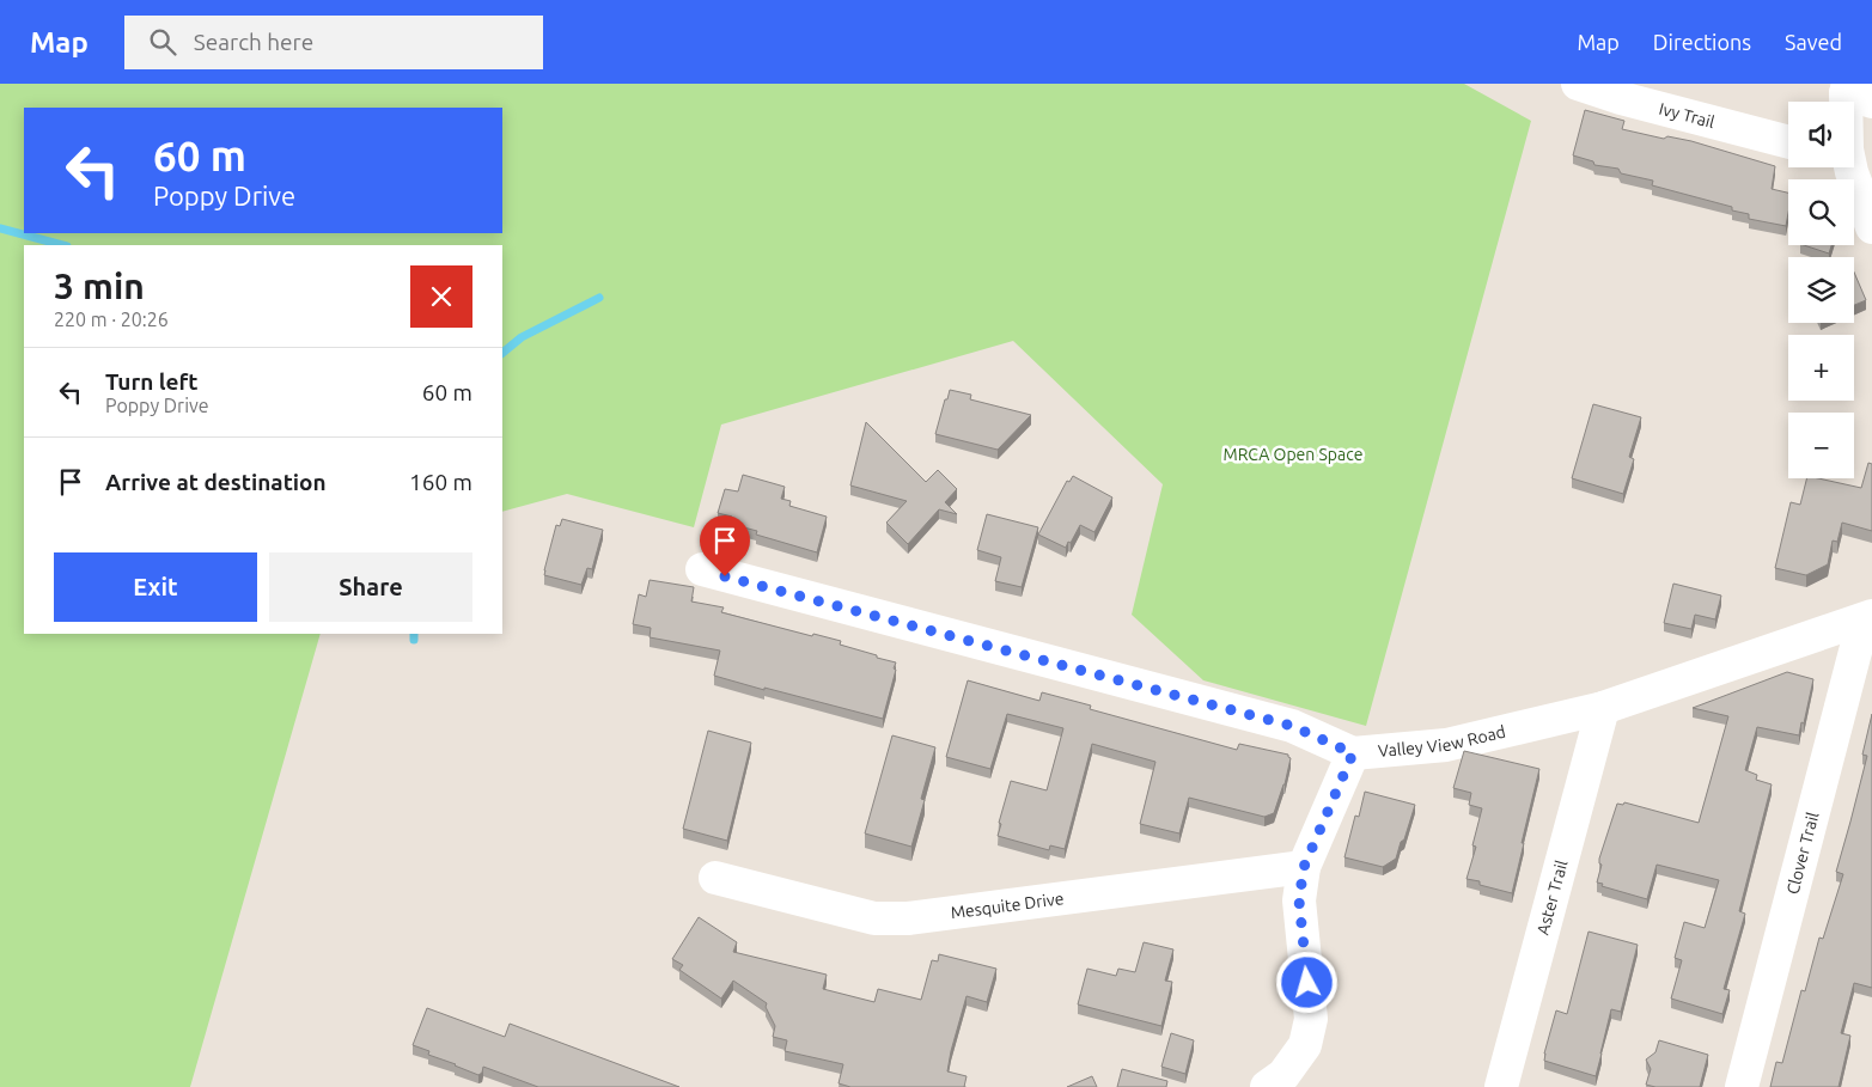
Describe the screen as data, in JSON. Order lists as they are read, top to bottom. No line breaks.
{"streets":{"street":["Ivy Trail","Valley View Road","Clover Trail","Aster Trail","Mesquite Drive"]},"crossings":[["Valley View Road","Clover Trail"],["Valley View Road","Aster Trail"]],"parks":["MRCA Open Space"],"page":{"header":"Map","search":"Search here","nav":["Map","Directions","Saved"],"map_buttons":["+","−"],"turn":["60 m","Poppy Drive"],"heading":["3 min","220 m · 20:26"],"list":[{"name":"Turn left","note":"Poppy Drive","value":"60 m"},{"name":"Arrive at destination","value":"160 m"}],"buttons":["Exit","Share"]}}
